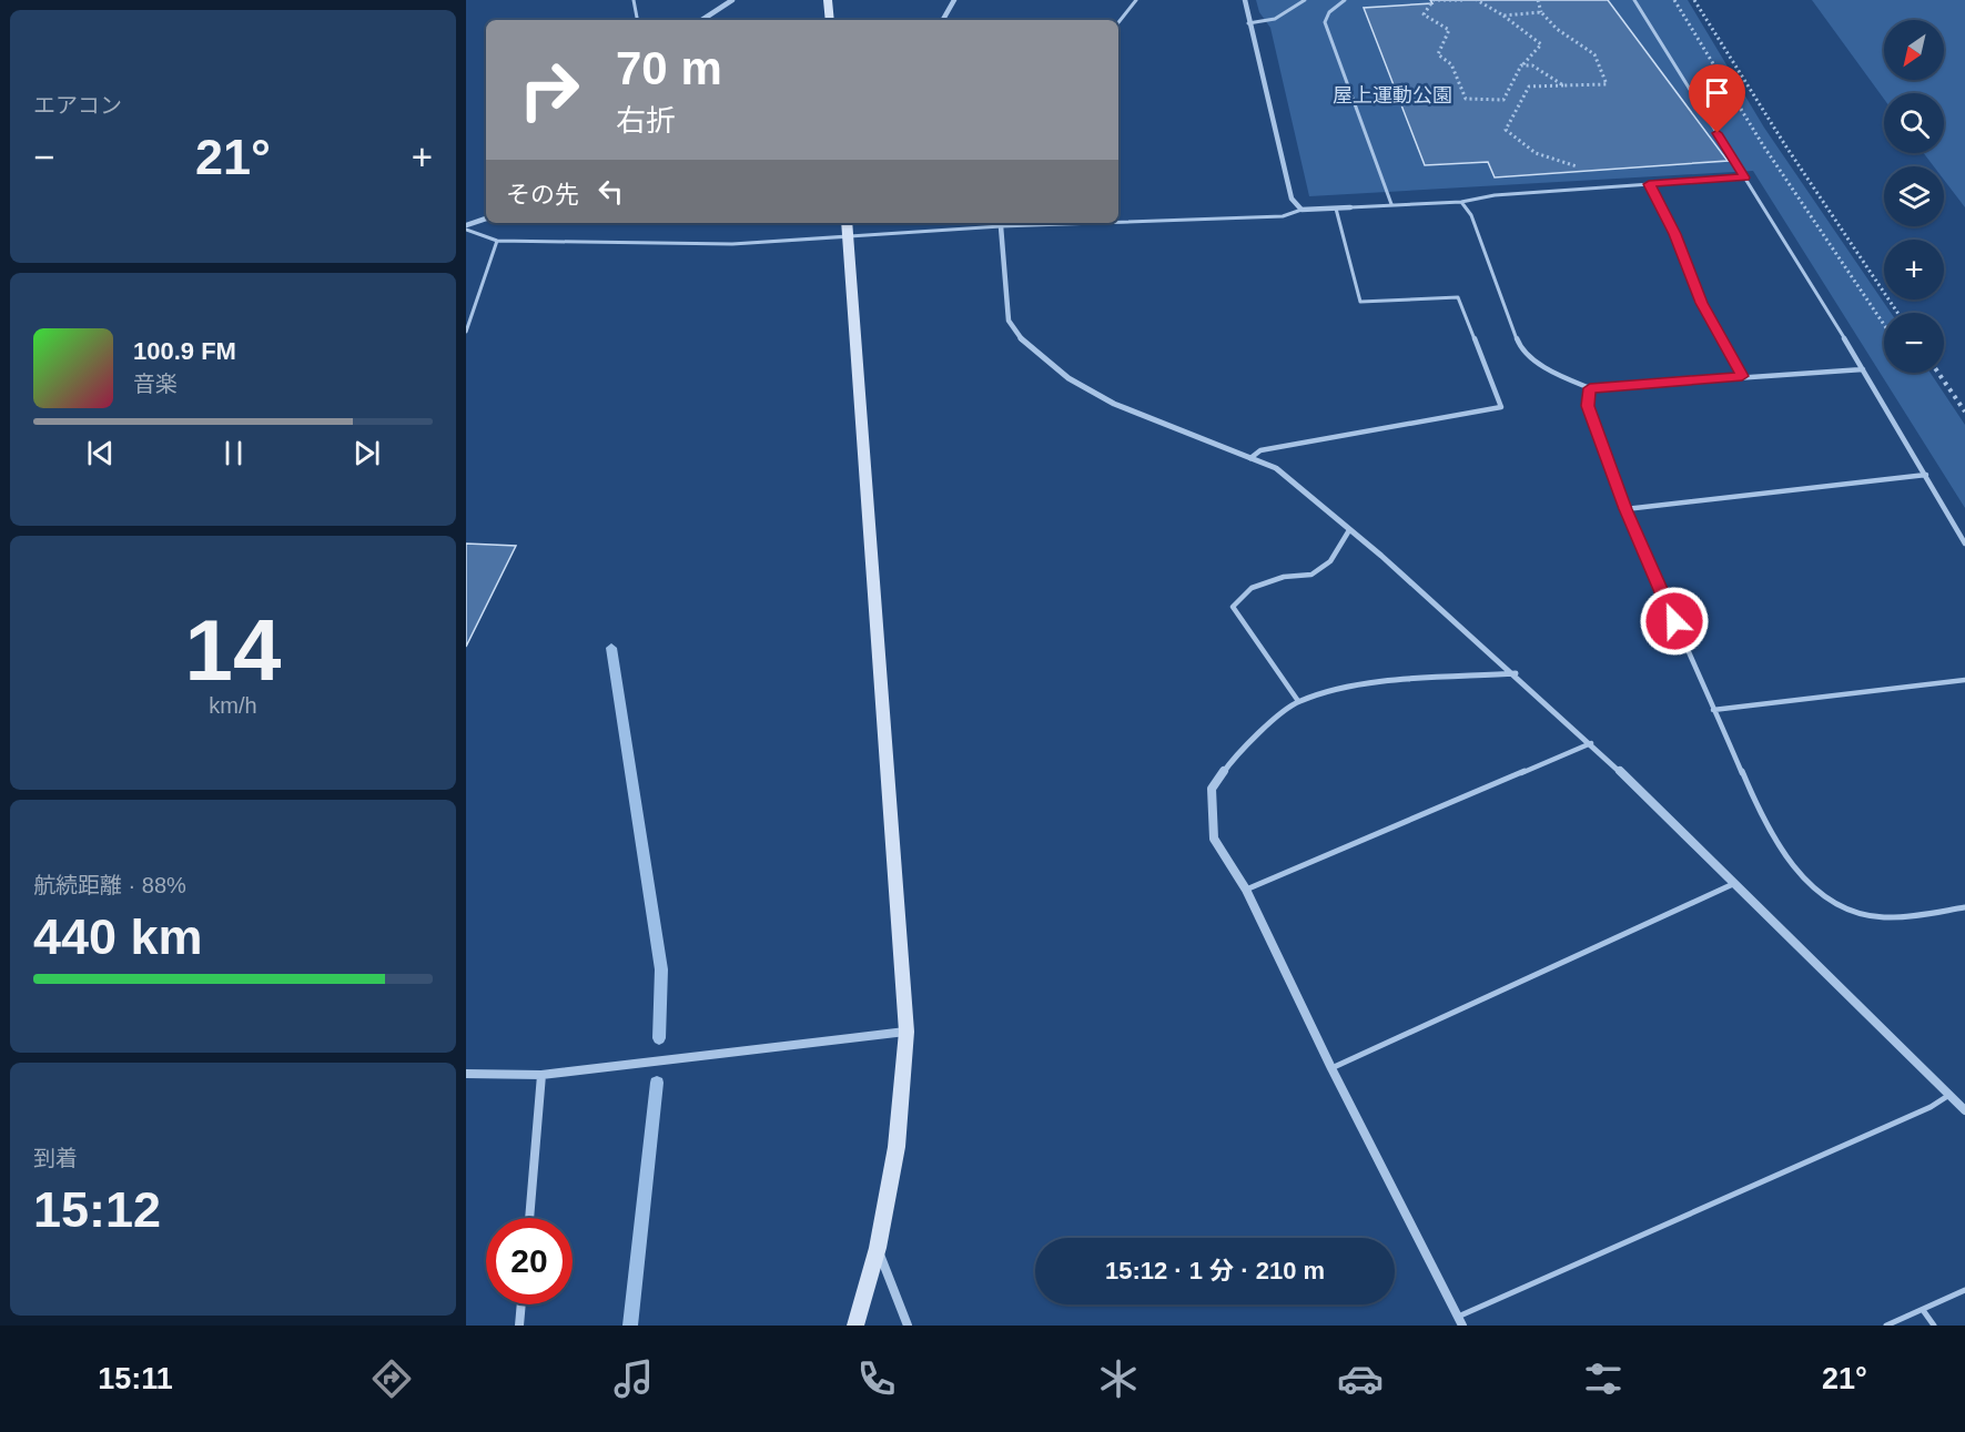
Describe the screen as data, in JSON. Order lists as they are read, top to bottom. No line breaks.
{"parks":["屋上運動公園"],"north":"bottom left","page":{"tile":["エアコン",["14","km/h"],["航続距離 · 88%","440 km"],["到着","15:12"]],"map_buttons":["+","−"],"turn":["70 m","右折"],"heat":["−","21°","+"],"then":"その先","song":["100.9 FM","音楽"],"limit":"20","trip":"15:12 · 1 分 · 210 m","tabs":["15:11","21°"]}}
